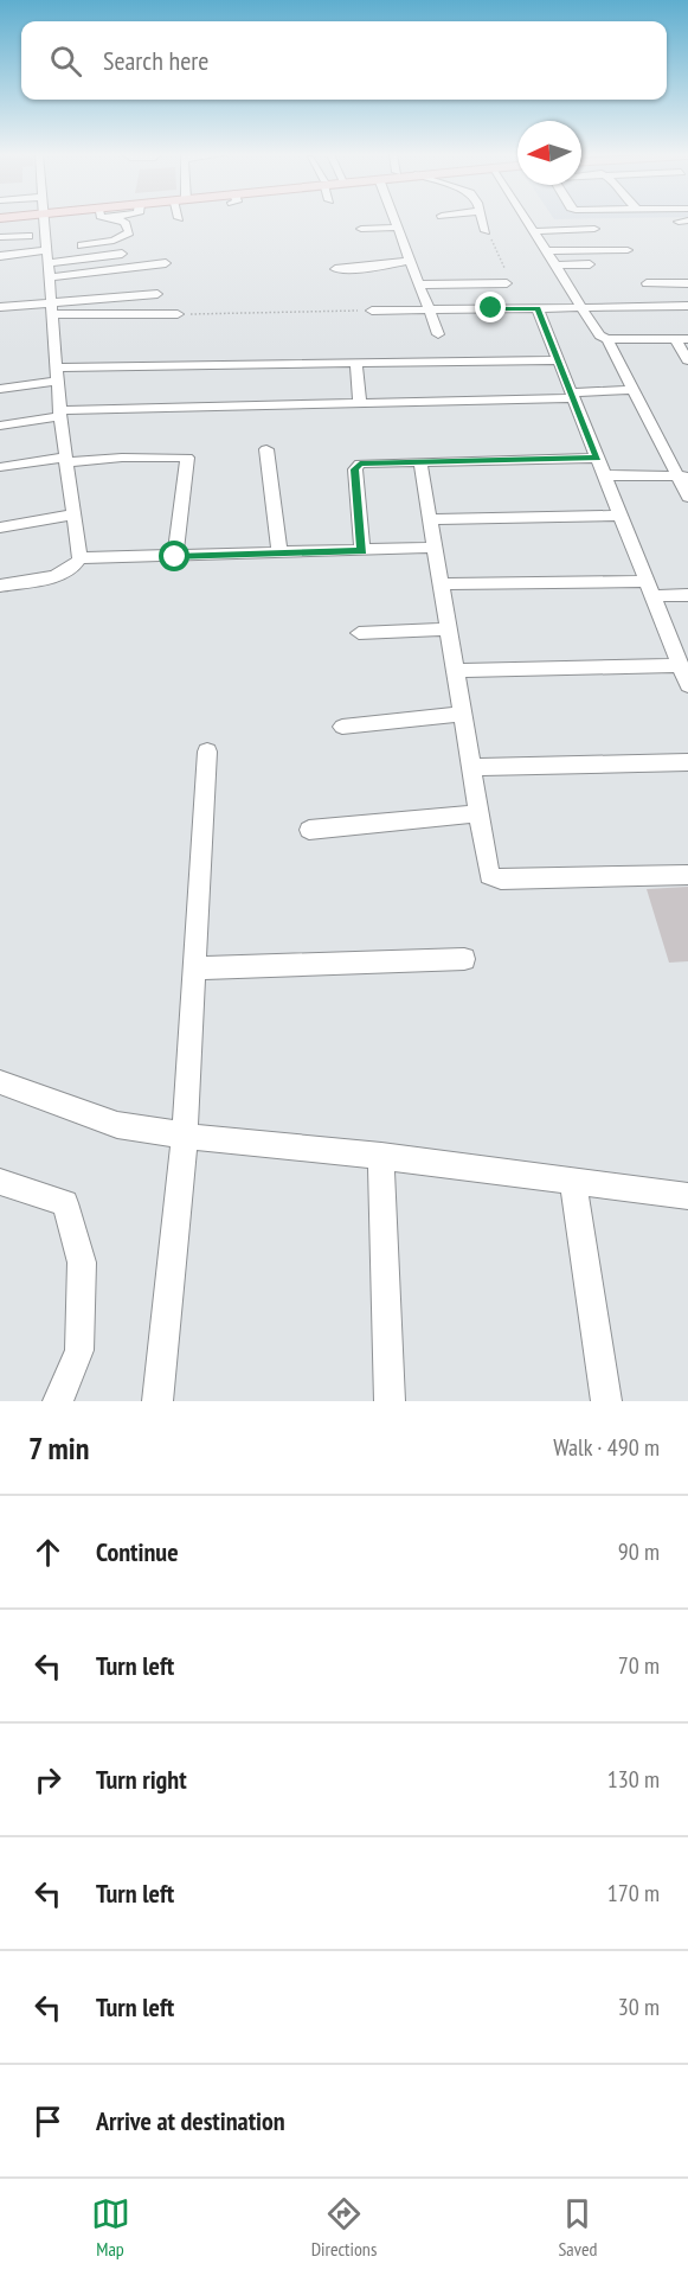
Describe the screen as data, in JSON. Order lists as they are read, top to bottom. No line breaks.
{"north":"left","page":{"search":"Search here","heading":["7 min","Walk · 490 m"],"list":[["Continue","90 m"],["Turn left","70 m"],["Turn right","130 m"],["Turn left","170 m"],["Turn left","30 m"],"Arrive at destination"],"nav":["Map","Directions","Saved"]}}
